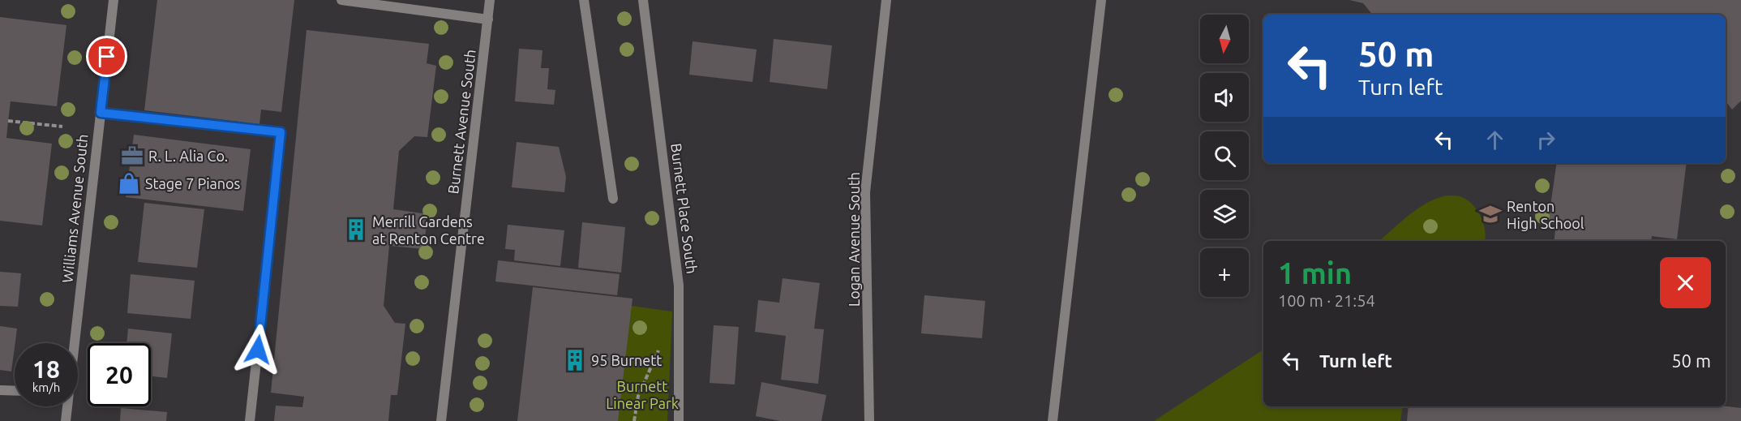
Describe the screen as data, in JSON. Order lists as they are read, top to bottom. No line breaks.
{"streets":{"street":["Burnett Avenue South","Williams Avenue South","Burnett Place South","Logan Avenue South"]},"parks":["Burnett Linear Park"],"places":{"office":["R. L. Alia Co."],"shop":["Stage 7 Pianos"],"school or university":["Renton High School"],"building":["Merrill Gardens at Renton Centre","95 Burnett"]},"north":"bottom","page":{"map_buttons":"+","turn":["50 m","Turn left"],"heading":["1 min","100 m · 21:54"],"list":[{"name":"Turn left","value":"50 m"}],"speed":"18 km/h","limit":"20"}}
